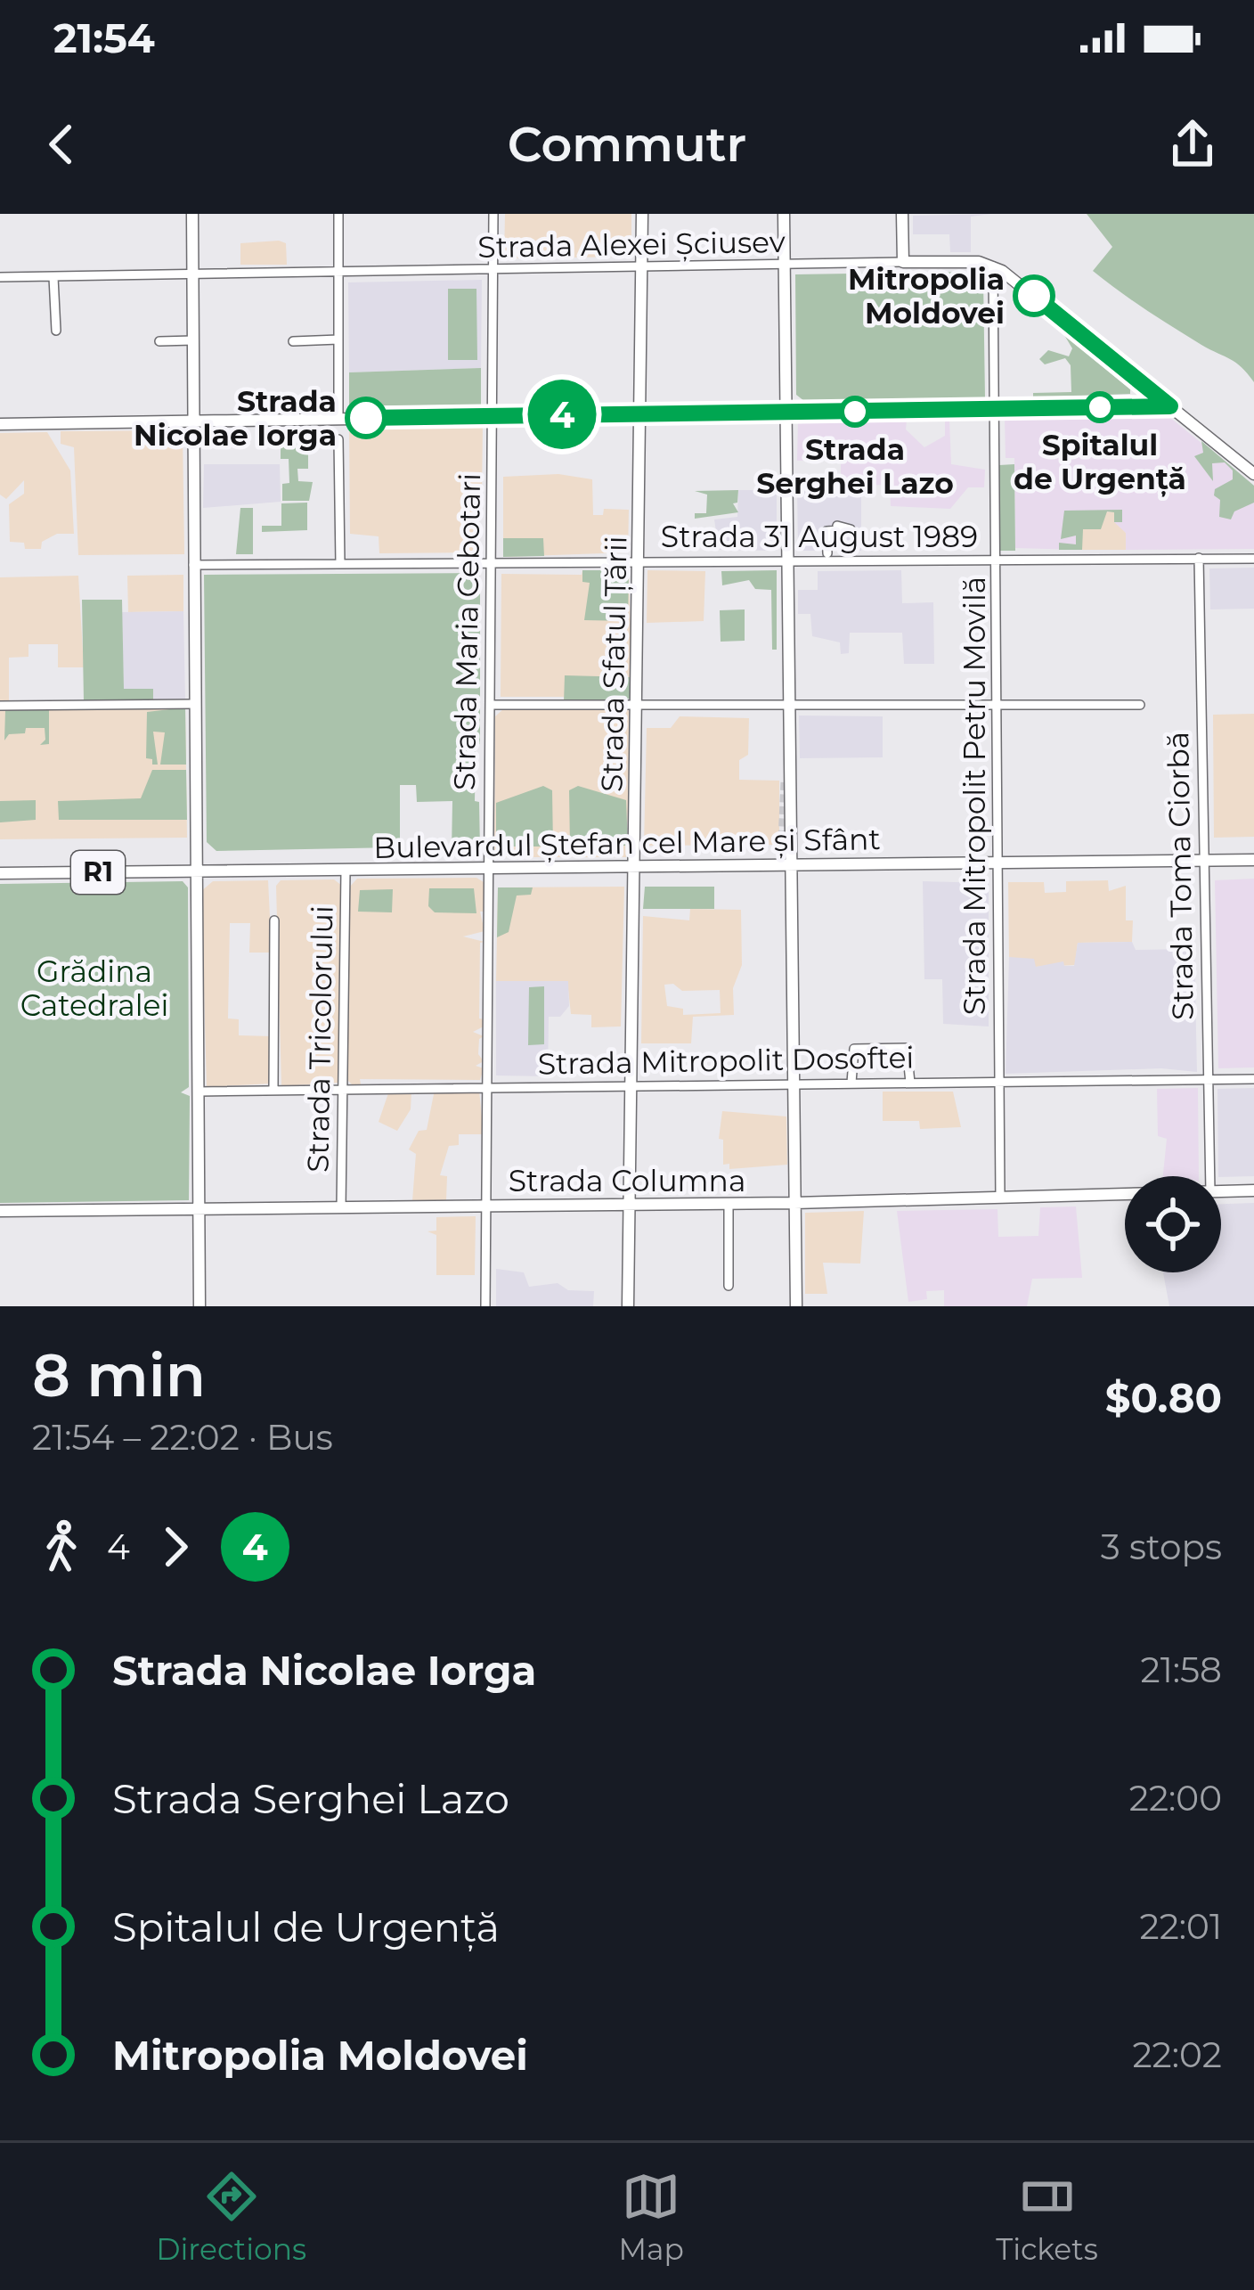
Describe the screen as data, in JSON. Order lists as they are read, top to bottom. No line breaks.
{"streets":{"main road":["Strada Alexei Șciusev","Strada Sfatul Țării","Bulevardul Ștefan cel Mare și Sfânt","R1","Strada Columna"],"street":["Strada 31 August 1989","Strada Maria Cebotari","Strada Mitropolit Petru Movilă","Strada Toma Ciorbă","Strada Tricolorului","Strada Mitropolit Dosoftei"]},"crossings":[["Strada Alexei Șciusev","Strada Maria Cebotari"],["Strada Alexei Șciusev","Strada Sfatul Țării"],["Strada Alexei Șciusev","Strada Mitropolit Petru Movilă"],["Strada 31 August 1989","Strada Maria Cebotari"],["Strada 31 August 1989","Strada Sfatul Țării"],["Strada 31 August 1989","Strada Mitropolit Petru Movilă"],["Strada 31 August 1989","Strada Toma Ciorbă"],["Strada Maria Cebotari","Bulevardul Ștefan cel Mare și Sfânt"],["Strada Maria Cebotari","Strada Mitropolit Dosoftei"],["Strada Maria Cebotari","Strada Columna"],["Strada Sfatul Țării","Bulevardul Ștefan cel Mare și Sfânt"],["Strada Sfatul Țării","Strada Mitropolit Dosoftei"],["Strada Sfatul Țării","Strada Columna"],["Strada Mitropolit Petru Movilă","Bulevardul Ștefan cel Mare și Sfânt"],["Strada Mitropolit Petru Movilă","Strada Mitropolit Dosoftei"],["Strada Mitropolit Petru Movilă","Strada Columna"],["Bulevardul Ștefan cel Mare și Sfânt","Strada Toma Ciorbă"],["Bulevardul Ștefan cel Mare și Sfânt","Strada Tricolorului"],["Strada Toma Ciorbă","Strada Mitropolit Dosoftei"],["Strada Tricolorului","Strada Mitropolit Dosoftei"],["Strada Tricolorului","Strada Columna"]],"parks":["Grădina Catedralei"],"places":["Mitropolia Moldovei","Spitalul de Urgență","Strada Serghei Lazo","Strada Nicolae Iorga"],"lines":["bus line 4"],"page":{"status":"21:54","header":"Commutr","on_map":"4","heading":["8 min","21:54 – 22:02 · Bus","$0.80"],"legs":["4","4","3 stops"],"list":[{"name":"Strada Nicolae Iorga","value":"21:58"},{"name":"Strada Serghei Lazo","value":"22:00"},{"name":"Spitalul de Urgență","value":"22:01"},{"name":"Mitropolia Moldovei","value":"22:02"}],"tabs":["Directions","Map","Tickets"]}}
